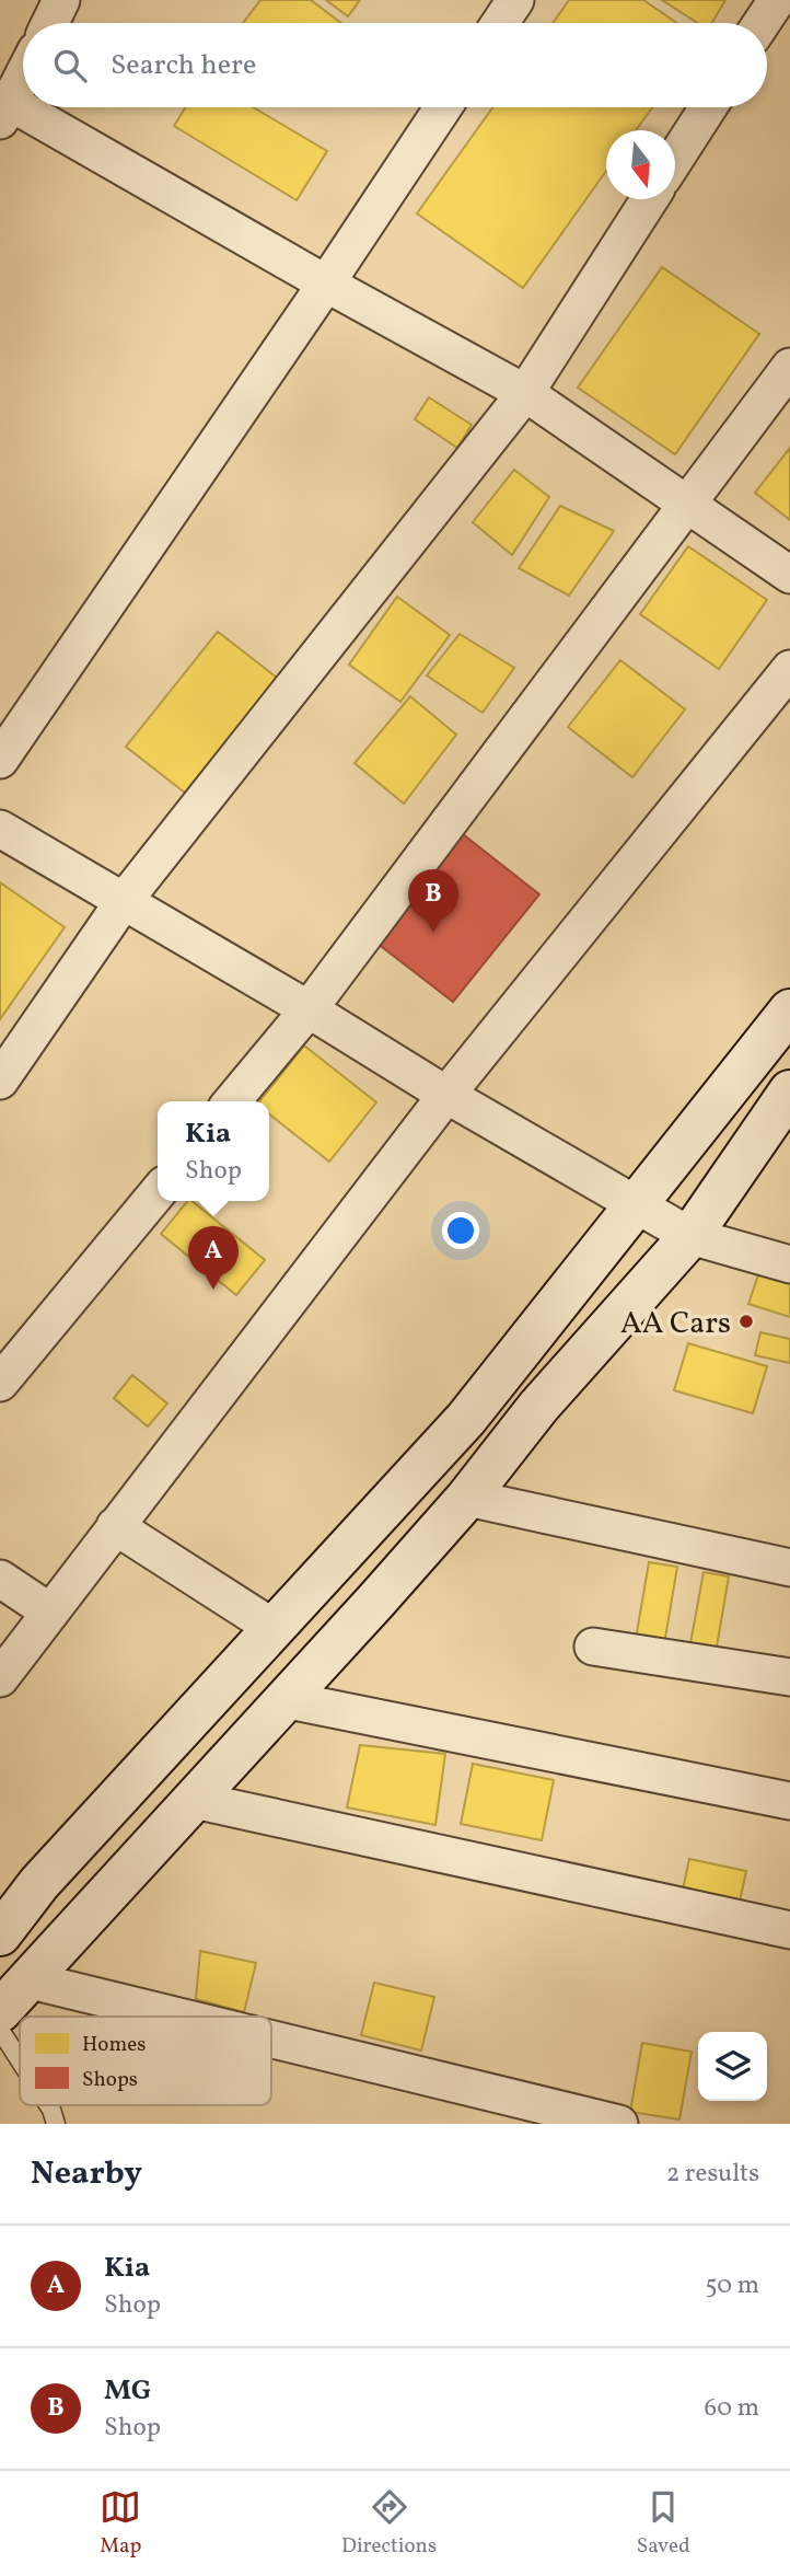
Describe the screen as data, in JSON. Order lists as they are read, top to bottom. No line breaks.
{"places":["AA Cars"],"legend":["Homes","Shops"],"north":"bottom","page":{"search":"Search here","pins":["B","A"],"popup":["Kia","Shop"],"heading":["Nearby","2 results"],"list":[{"mark":"A","name":"Kia","note":"Shop","value":"50 m"},{"mark":"B","name":"MG","note":"Shop","value":"60 m"}],"nav":["Map","Directions","Saved"]}}
